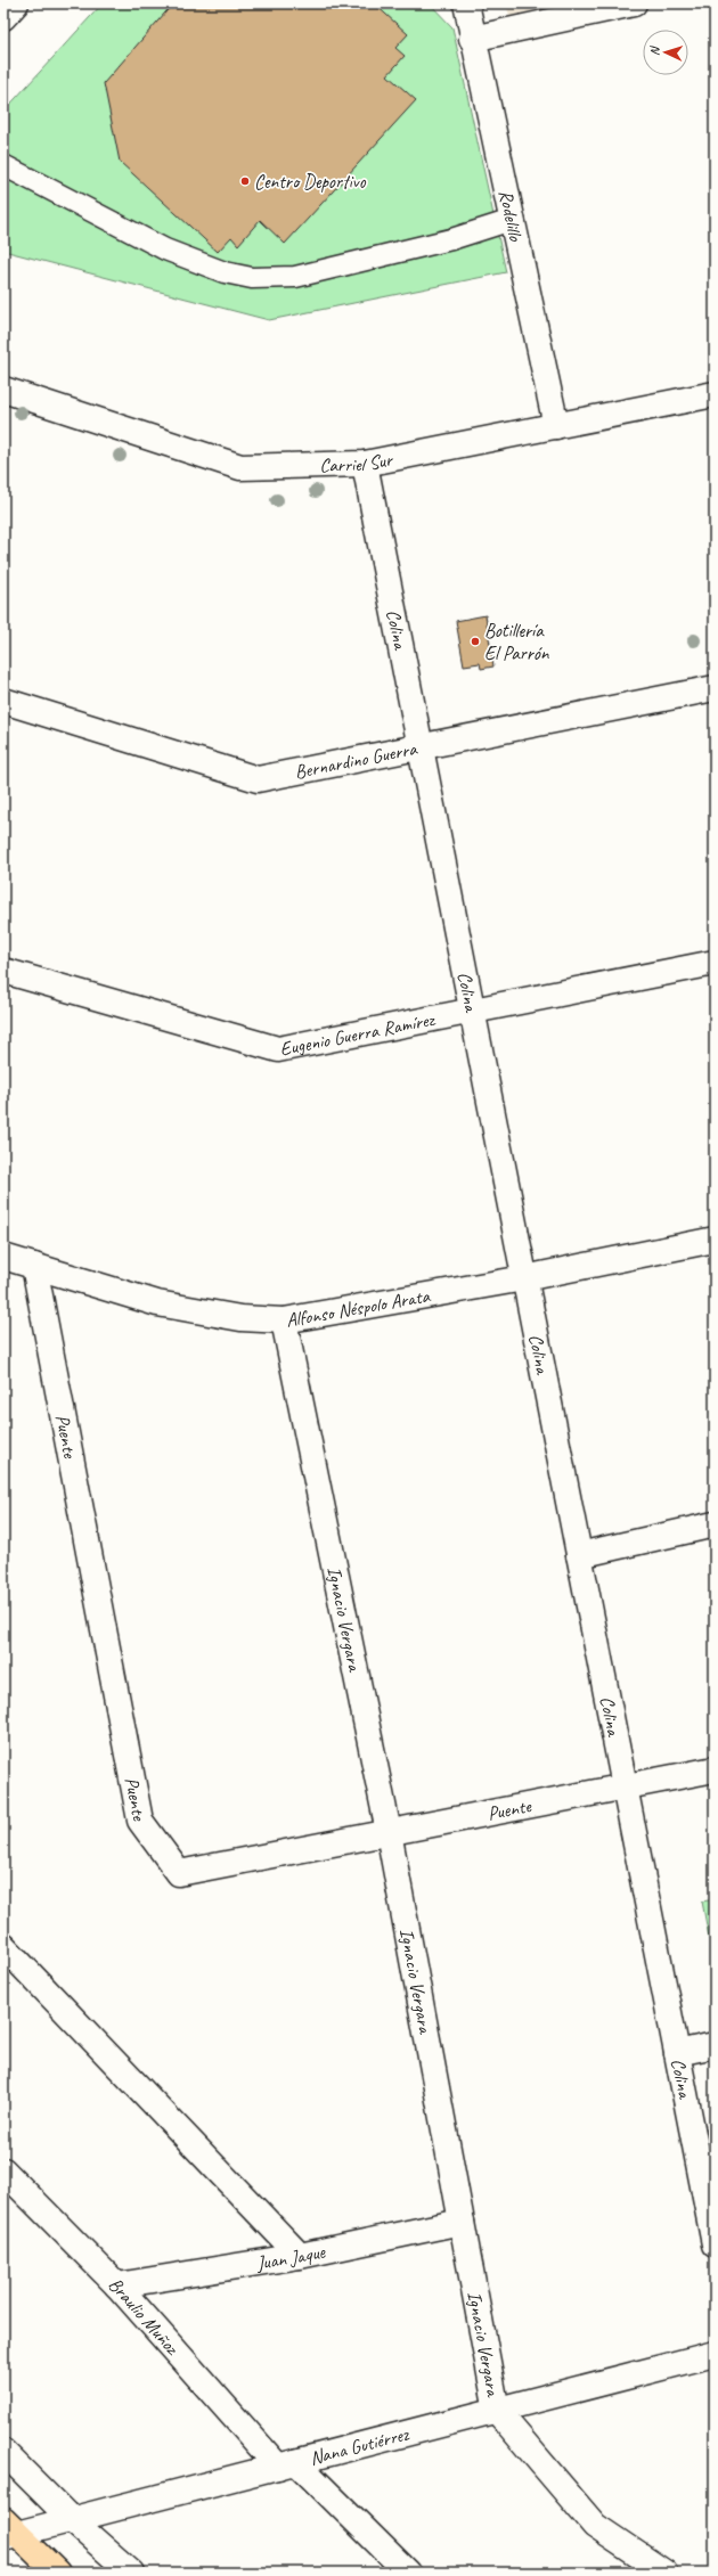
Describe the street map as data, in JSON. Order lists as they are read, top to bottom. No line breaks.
{"streets":{"street":["Rodelillo","Carriel Sur","Colina","Bernardino Guerra","Eugenio Guerra Ramírez","Alfonso Néspolo Arata","Puente","Ignacio Vergara","Juan Jaque","Braulio Muñoz","Nana Gutiérrez"]},"crossings":[["Rodelillo","Carriel Sur"],["Carriel Sur","Colina"],["Colina","Bernardino Guerra"],["Colina","Eugenio Guerra Ramírez"],["Colina","Alfonso Néspolo Arata"],["Colina","Puente"],["Alfonso Néspolo Arata","Puente"],["Alfonso Néspolo Arata","Ignacio Vergara"],["Puente","Ignacio Vergara"],["Ignacio Vergara","Juan Jaque"],["Ignacio Vergara","Nana Gutiérrez"],["Juan Jaque","Braulio Muñoz"],["Braulio Muñoz","Nana Gutiérrez"]],"places":["Centro Deportivo","Botillería El Parrón"],"north":"left"}
